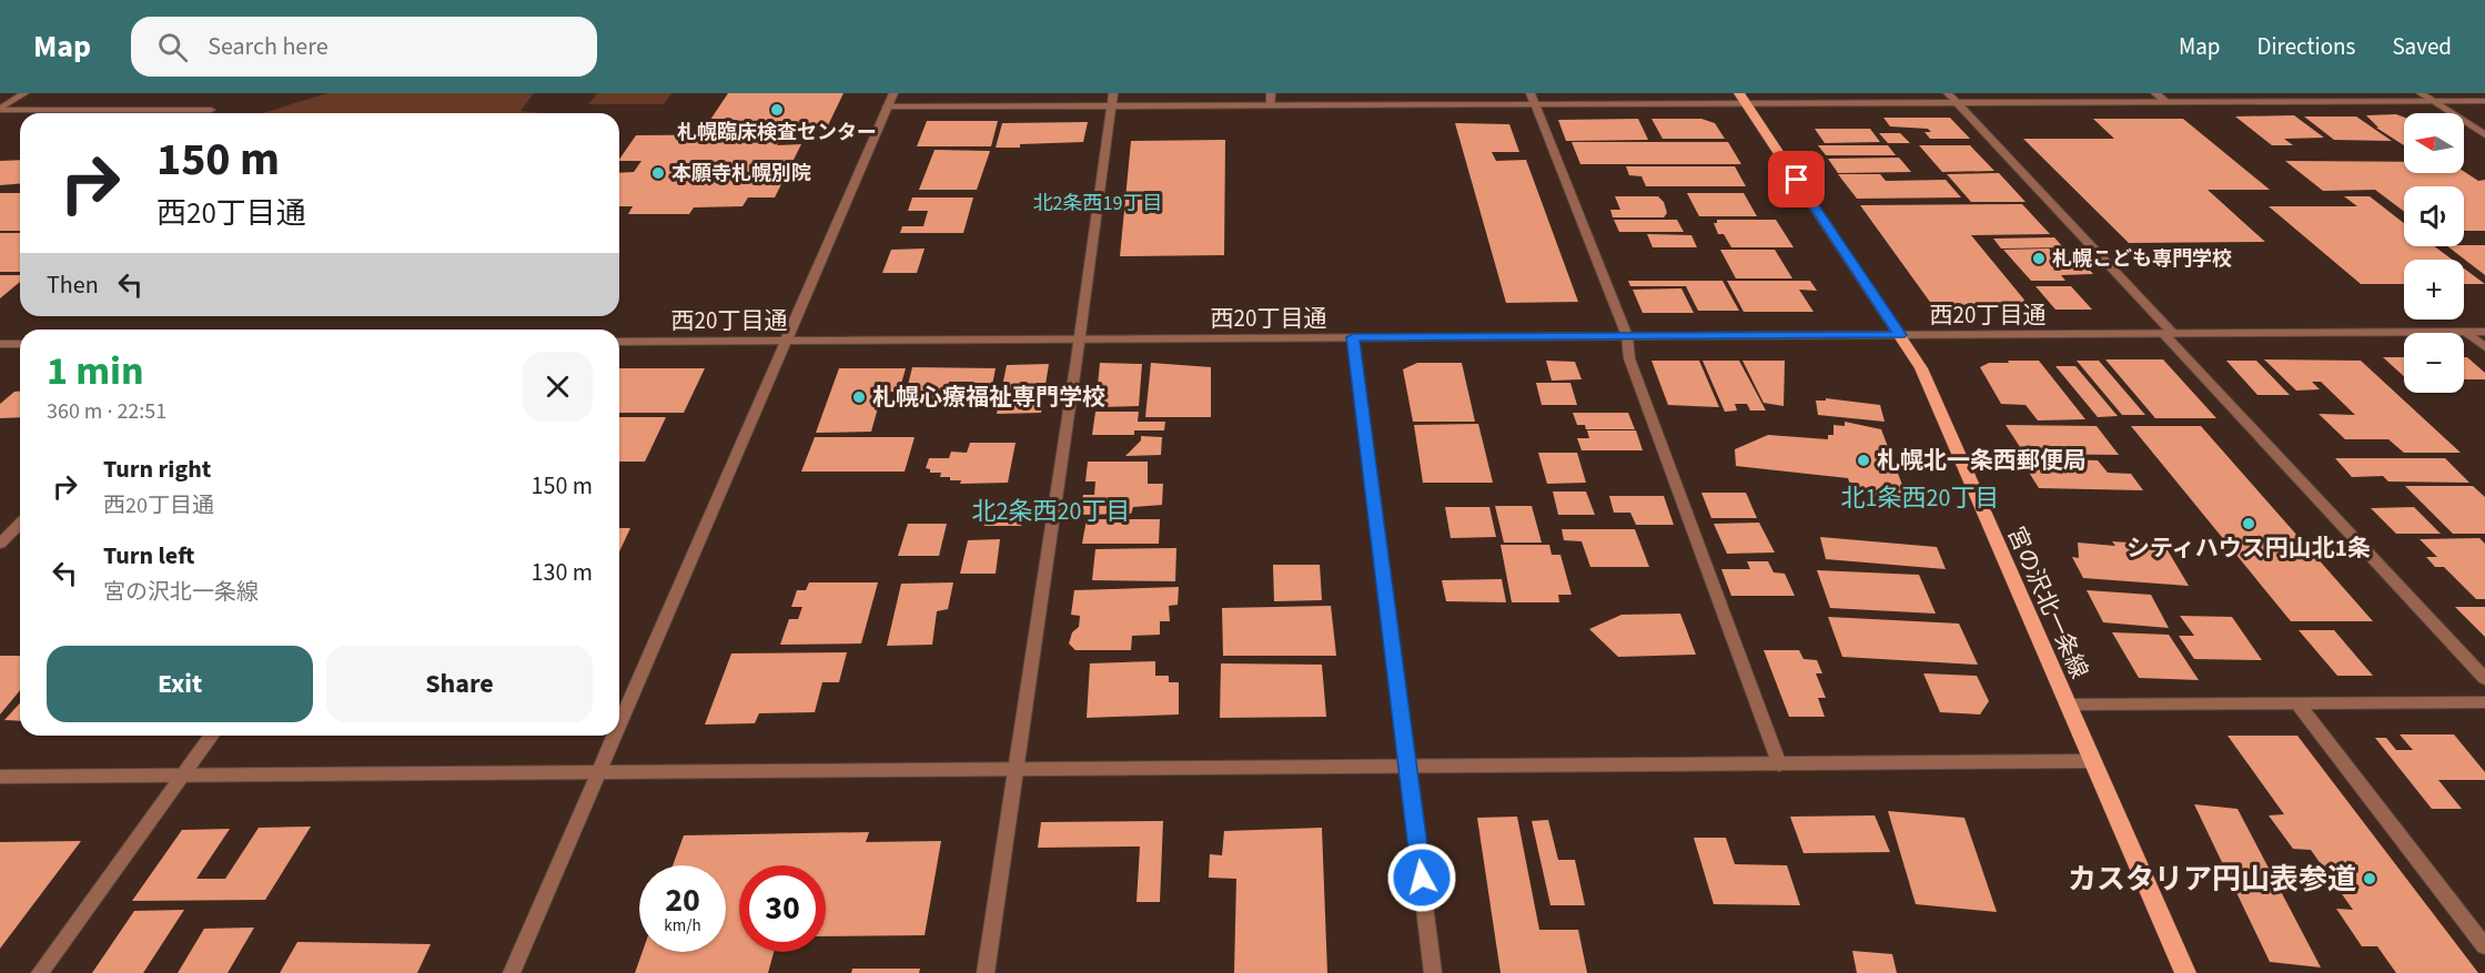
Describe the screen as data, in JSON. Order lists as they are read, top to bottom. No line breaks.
{"streets":{"main road":["宮の沢北一条線"],"street":["西20丁目通"]},"crossings":[["西20丁目通","宮の沢北一条線"]],"districts":["北2条西19丁目","北1条西20丁目","北2条西20丁目"],"places":["札幌臨床検査センター","本願寺札幌別院","札幌こども専門学校","札幌心療福祉専門学校","札幌北一条西郵便局","シティハウス円山北1条","カスタリア円山表参道"],"north":"left","page":{"header":"Map","search":"Search here","nav":["Map","Directions","Saved"],"map_buttons":["+","−"],"turn":["150 m","西20丁目通"],"then":"Then","heading":["1 min","360 m · 22:51"],"list":[{"name":"Turn right","note":"西20丁目通","value":"150 m"},{"name":"Turn left","note":"宮の沢北一条線","value":"130 m"}],"buttons":["Exit","Share"],"speed":"20 km/h","limit":"30"}}
